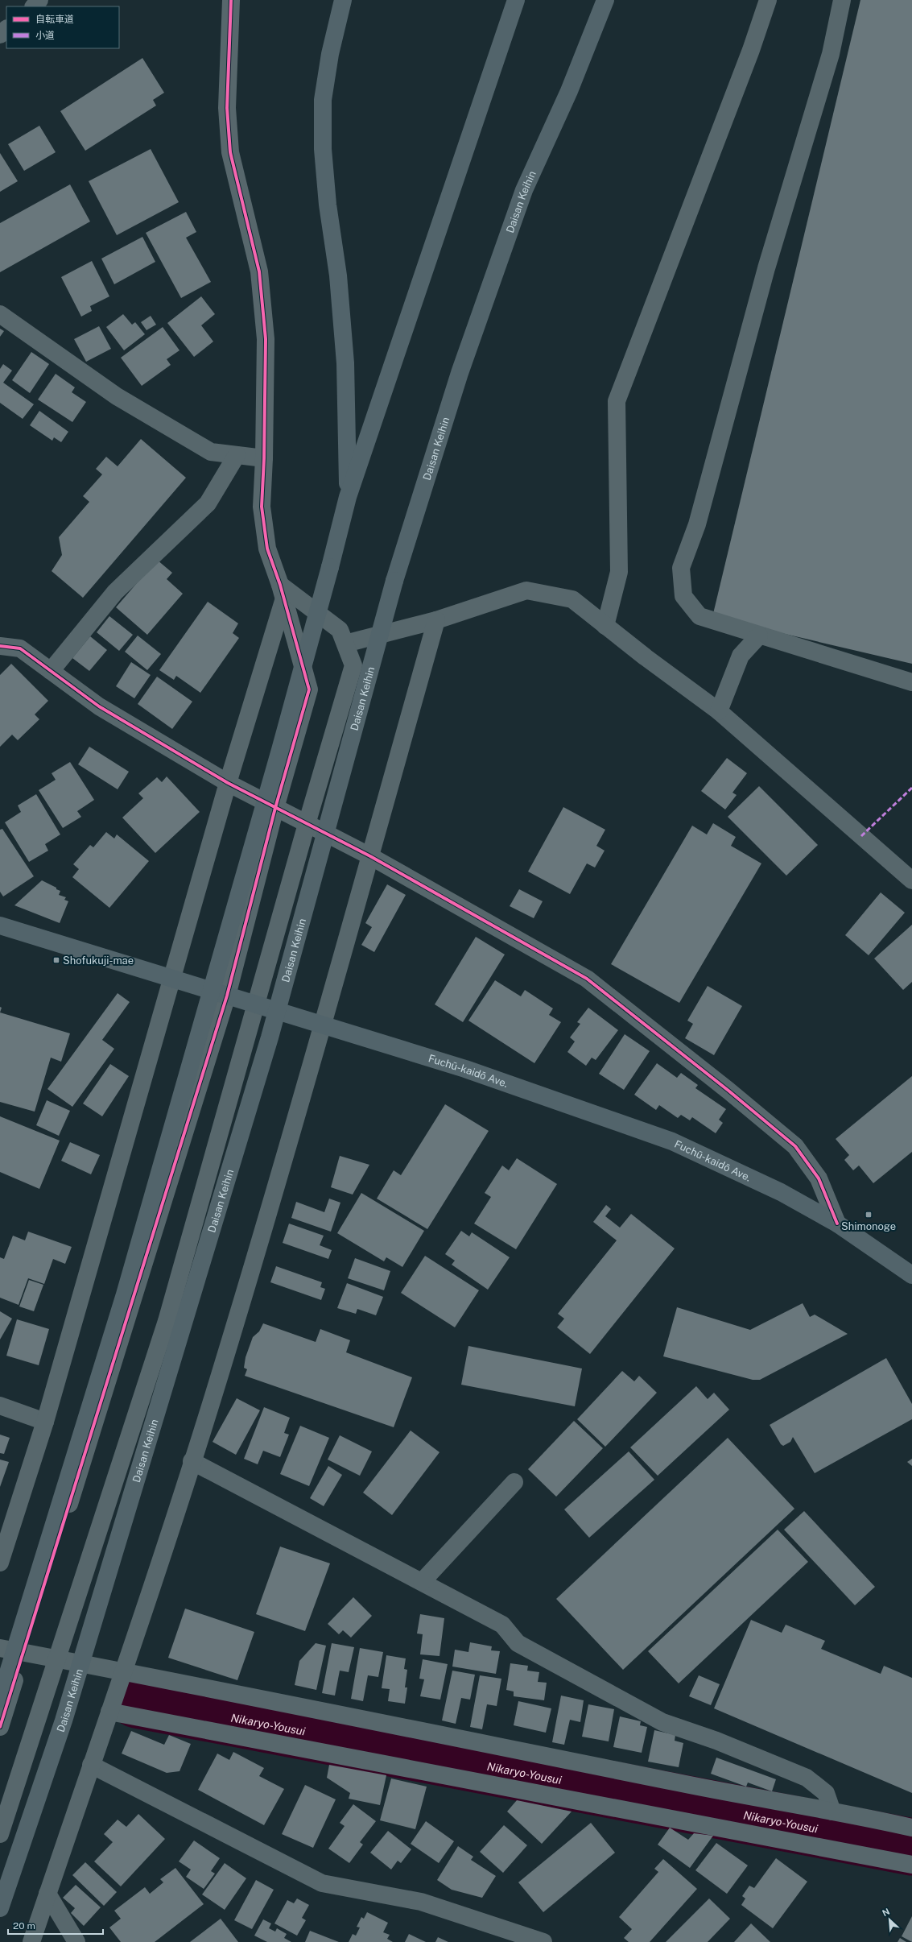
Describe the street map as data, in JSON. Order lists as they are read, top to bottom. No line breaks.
{"streets":{"highway":["Daisan Keihin","Fuchū-kaidō Ave."]},"water":["Nikaryo-Yousui"],"places":{"transit":["Shofukuji-mae","Shimonoge"]},"legend":["自転車道","小道"],"scale_bar":"20 m","north":"top left"}
